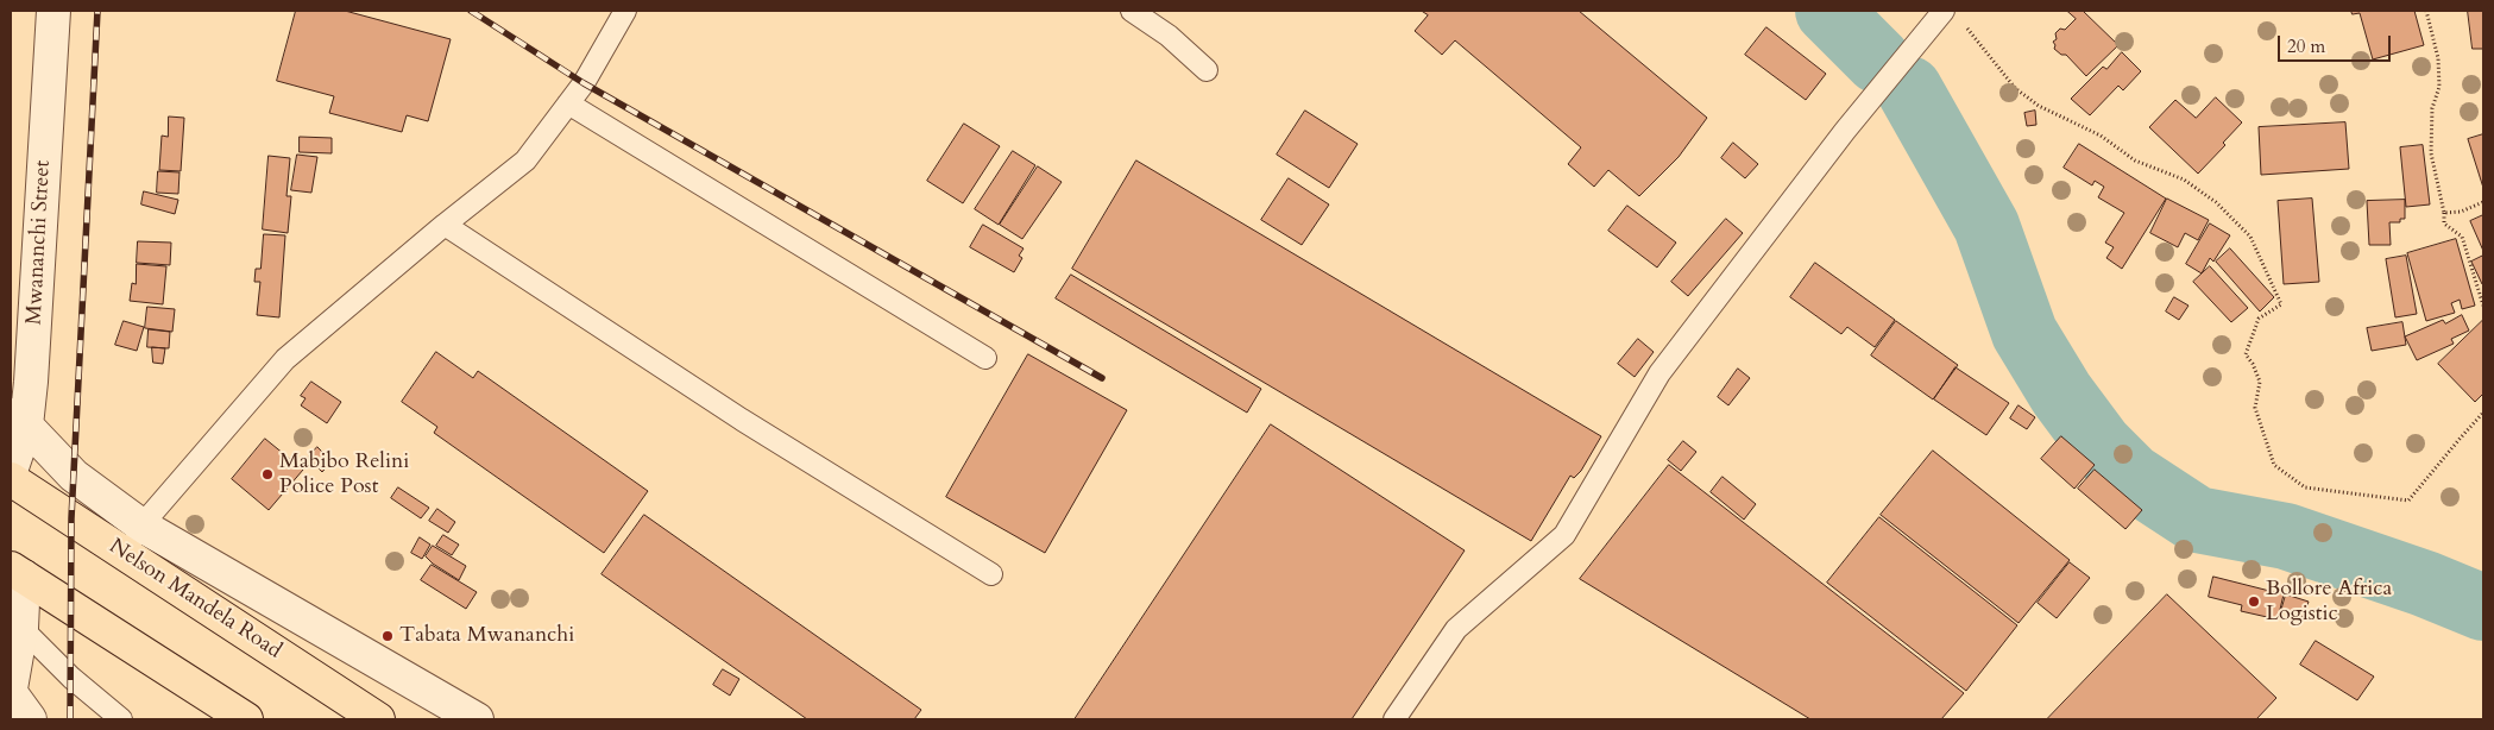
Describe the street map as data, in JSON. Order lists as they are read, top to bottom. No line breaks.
{"streets":{"main road":["Nelson Mandela Road"],"street":["Mwananchi Street"]},"places":["Mabibo Relini Police Post","Bollore Africa Logistic","Tabata Mwananchi"],"scale_bar":"20 m"}
